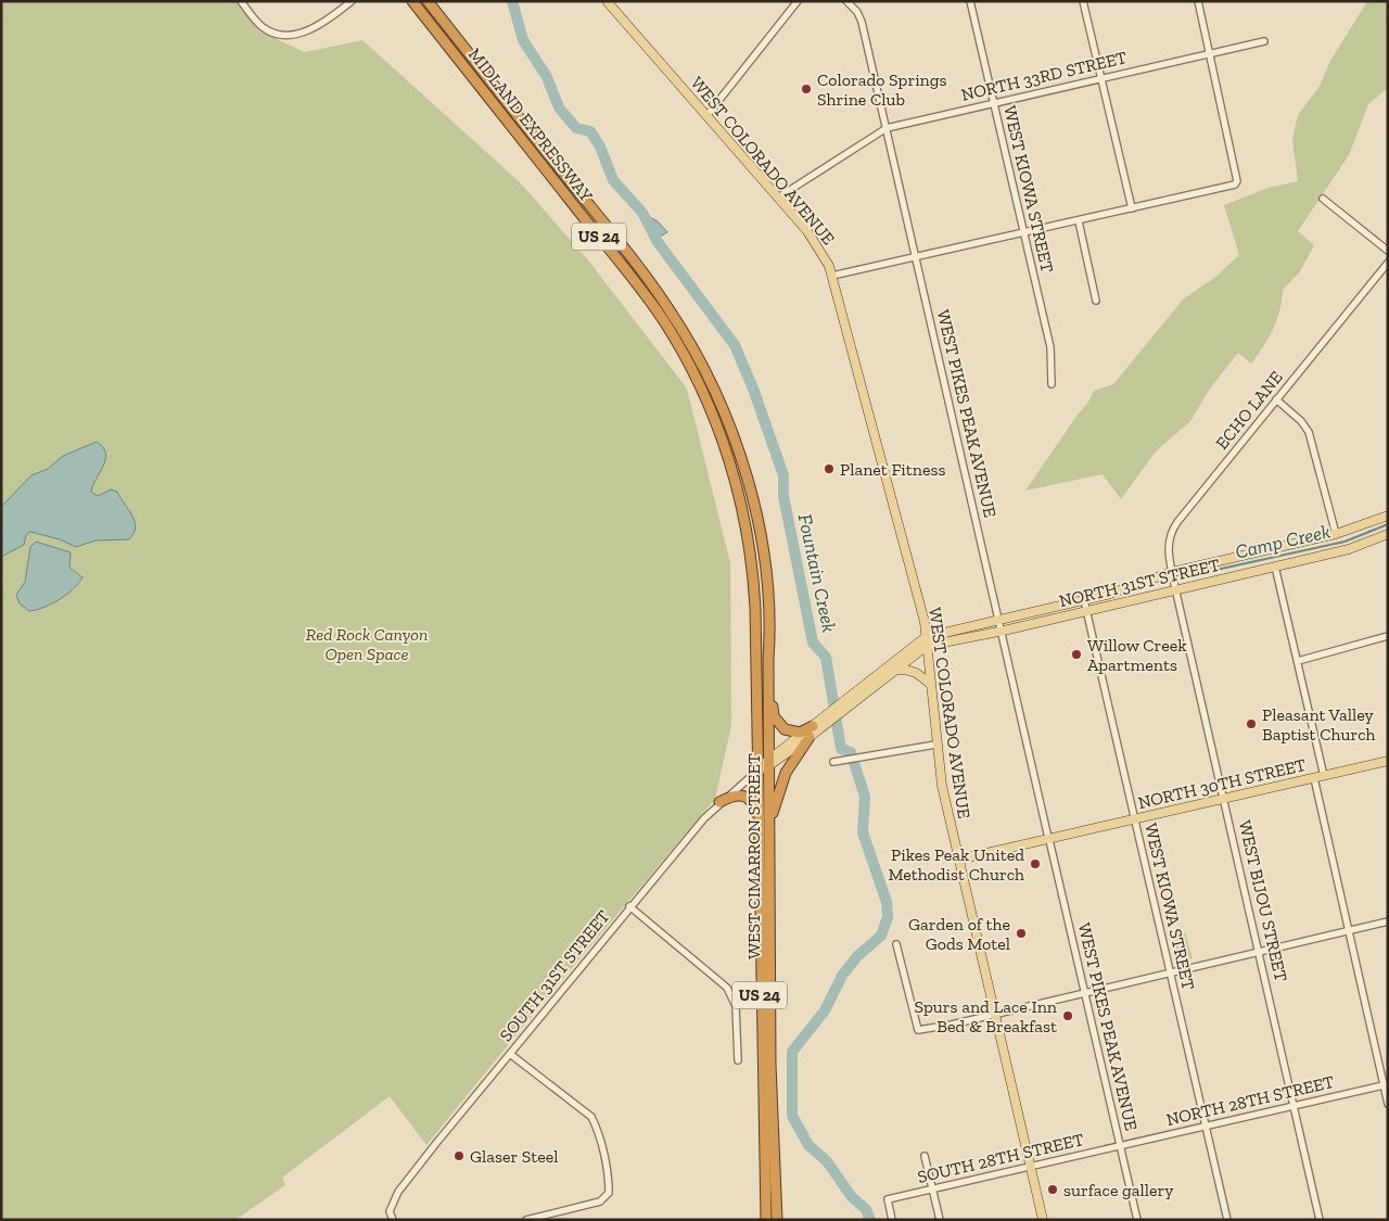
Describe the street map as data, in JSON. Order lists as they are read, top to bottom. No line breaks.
{"streets":{"highway":["MIDLAND EXPRESSWAY","US 24","WEST CIMARRON STREET"],"main road":["WEST COLORADO AVENUE","NORTH 31ST STREET","NORTH 30TH STREET","SOUTH 31ST STREET"],"street":["NORTH 33RD STREET","WEST KIOWA STREET","ECHO LANE","WEST PIKES PEAK AVENUE","WEST BIJOU STREET","NORTH 28TH STREET","SOUTH 28TH STREET"]},"crossings":[["NORTH 33RD STREET","WEST COLORADO AVENUE"],["NORTH 33RD STREET","WEST KIOWA STREET"],["NORTH 33RD STREET","WEST PIKES PEAK AVENUE"],["MIDLAND EXPRESSWAY","WEST CIMARRON STREET"],["WEST COLORADO AVENUE","NORTH 31ST STREET"],["WEST COLORADO AVENUE","NORTH 30TH STREET"],["WEST COLORADO AVENUE","SOUTH 31ST STREET"],["WEST COLORADO AVENUE","SOUTH 28TH STREET"],["WEST KIOWA STREET","NORTH 31ST STREET"],["WEST KIOWA STREET","NORTH 30TH STREET"],["WEST KIOWA STREET","NORTH 28TH STREET"],["ECHO LANE","NORTH 31ST STREET"],["ECHO LANE","WEST BIJOU STREET"],["WEST PIKES PEAK AVENUE","NORTH 31ST STREET"],["WEST PIKES PEAK AVENUE","NORTH 30TH STREET"],["WEST PIKES PEAK AVENUE","SOUTH 31ST STREET"],["WEST PIKES PEAK AVENUE","NORTH 28TH STREET"],["WEST PIKES PEAK AVENUE","SOUTH 28TH STREET"],["NORTH 31ST STREET","WEST BIJOU STREET"],["NORTH 31ST STREET","SOUTH 31ST STREET"],["NORTH 30TH STREET","WEST BIJOU STREET"],["WEST CIMARRON STREET","SOUTH 31ST STREET"],["WEST BIJOU STREET","NORTH 28TH STREET"],["NORTH 28TH STREET","SOUTH 28TH STREET"]],"water":["Camp Creek","Fountain Creek"],"parks":["Red Rock Canyon Open Space"],"places":["Colorado Springs Shrine Club","Planet Fitness","Willow Creek Apartments","Pleasant Valley Baptist Church","Pikes Peak United Methodist Church","Garden of the Gods Motel","Spurs and Lace Inn Bed & Breakfast","Glaser Steel","surface gallery"]}
